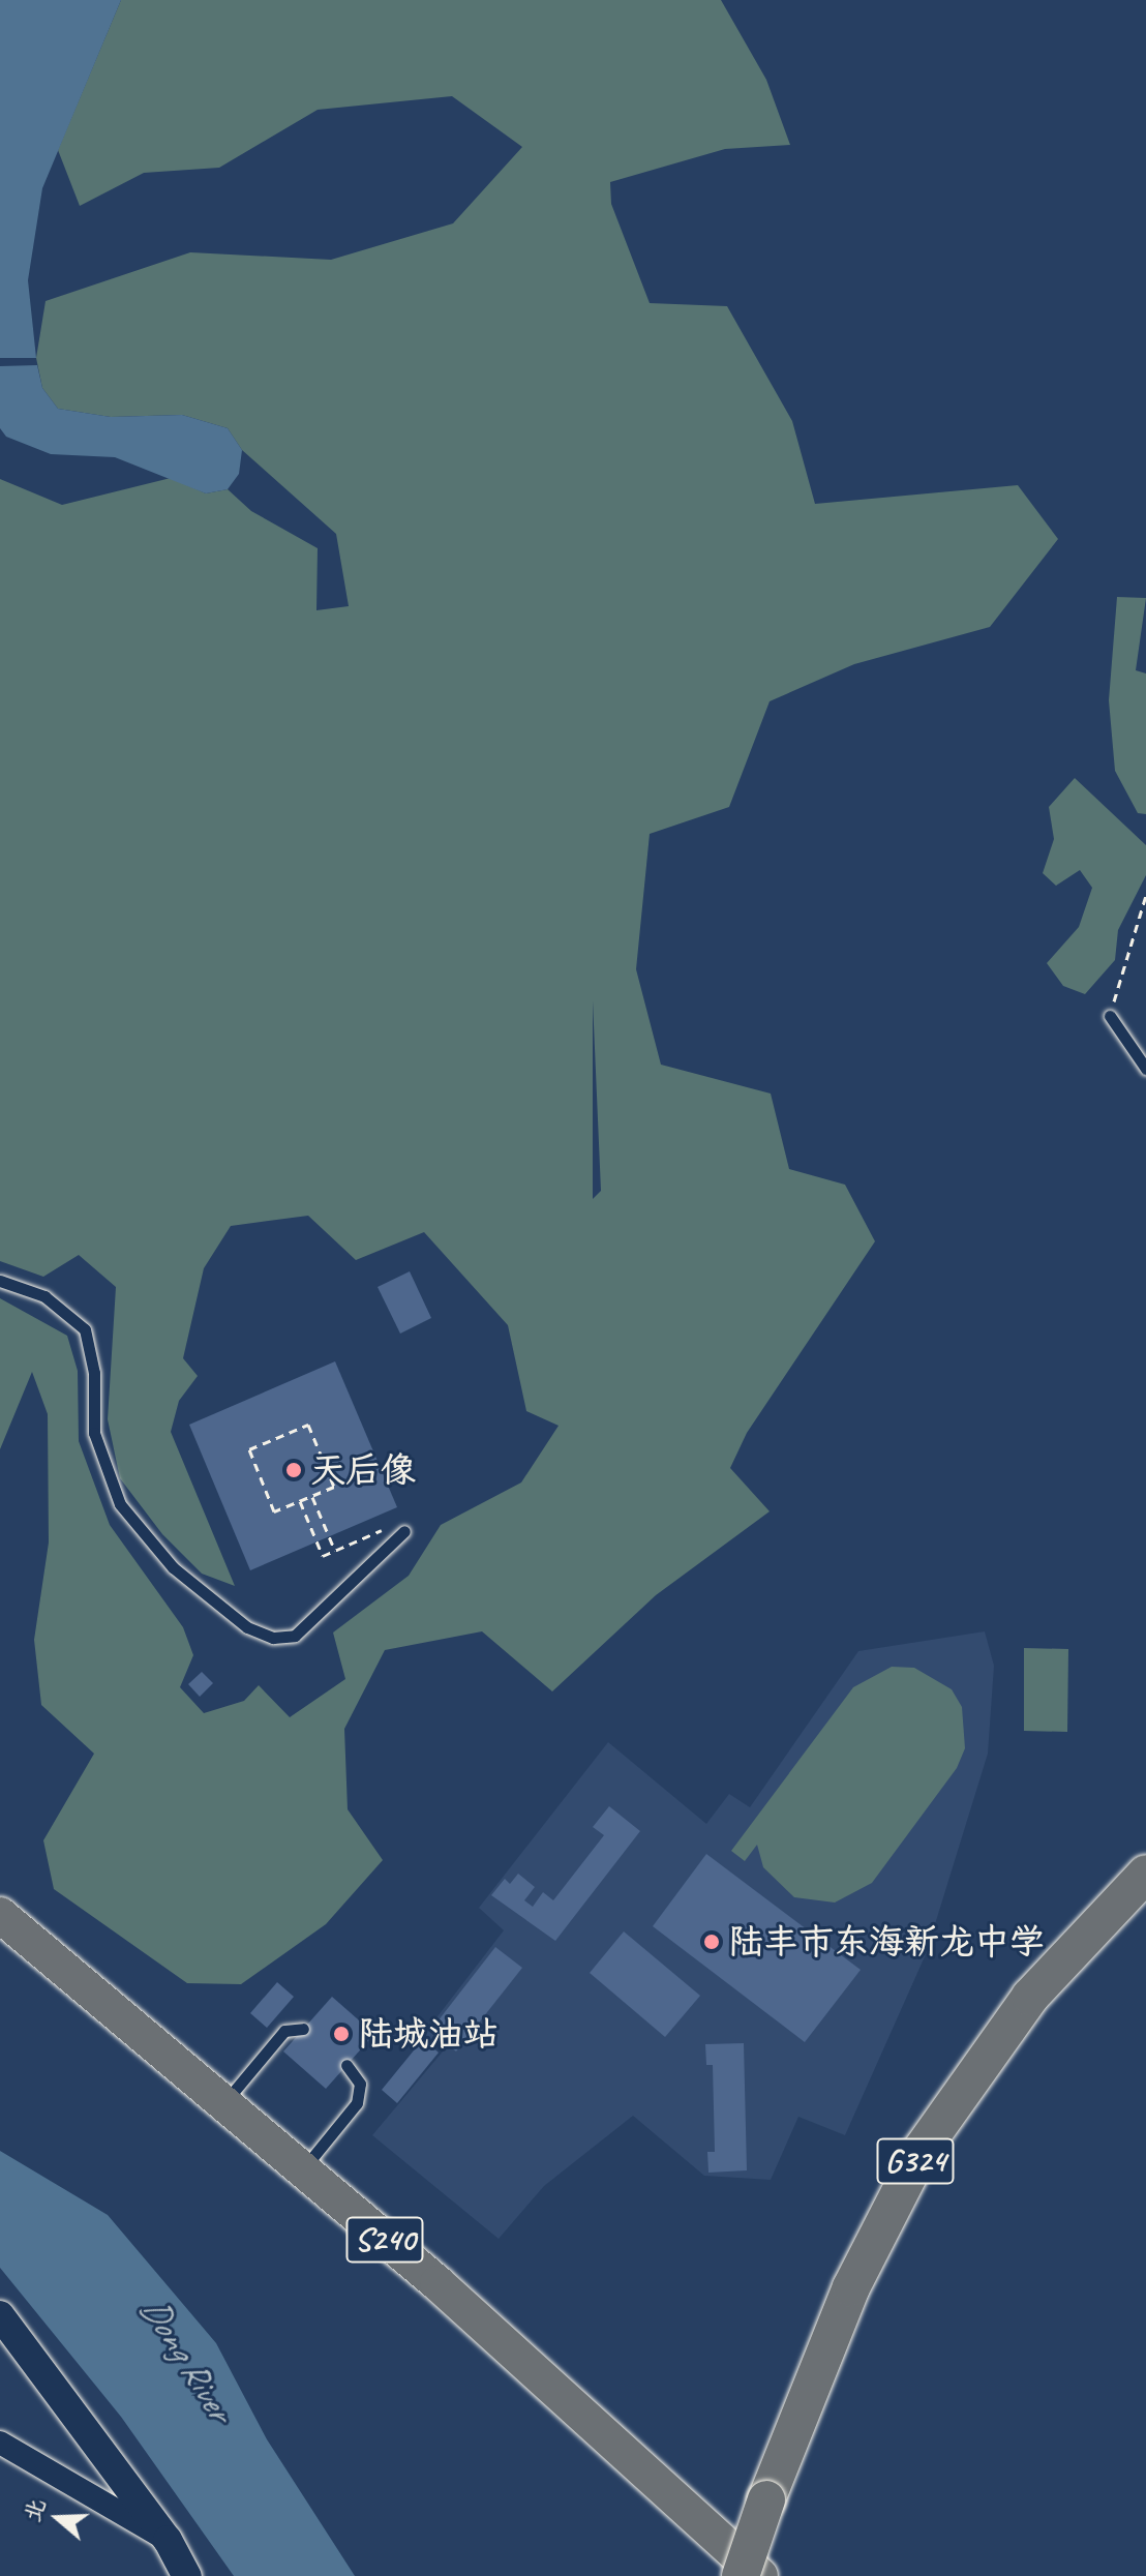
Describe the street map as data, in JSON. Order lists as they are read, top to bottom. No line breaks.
{"streets":{"highway":["G324"],"main road":["S240"]},"water":["Dong River"],"places":["天后像","陆丰市东海新龙中学","陆城油站"],"north":"left"}
